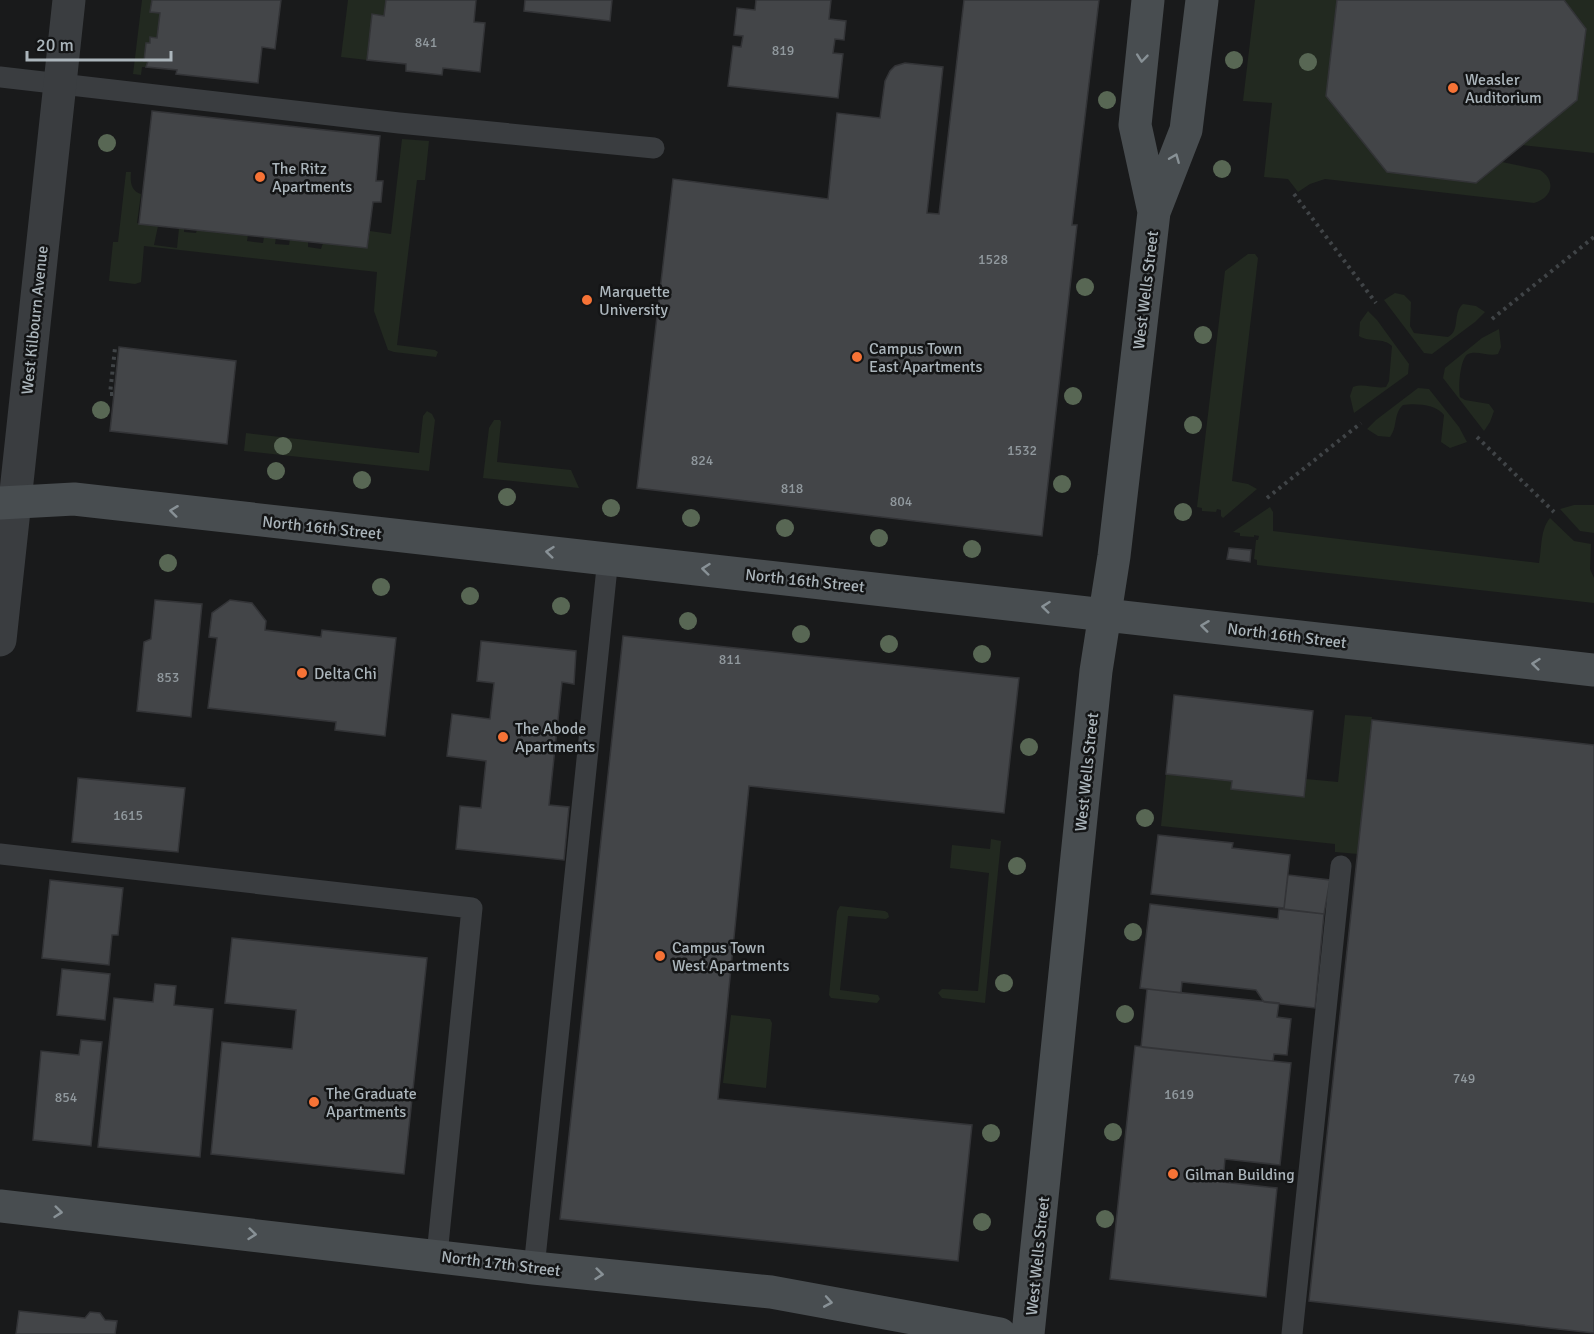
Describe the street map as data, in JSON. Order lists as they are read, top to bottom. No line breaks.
{"streets":{"main road":["West Wells Street","North 16th Street","North 17th Street"],"street":["West Kilbourn Avenue"]},"crossings":[["West Wells Street","North 16th Street"],["West Kilbourn Avenue","North 16th Street"]],"one_way":["North 16th Street","North 17th Street"],"places":["Weasler Auditorium","The Ritz Apartments","Marquette University","Campus Town East Apartments","Delta Chi","The Abode Apartments","Campus Town West Apartments","The Graduate Apartments","Gilman Building"],"house_numbers":["841","819","1528","1532","824","818","804","811","853","1615","749","1619","854"],"scale_bar":"20 m"}
